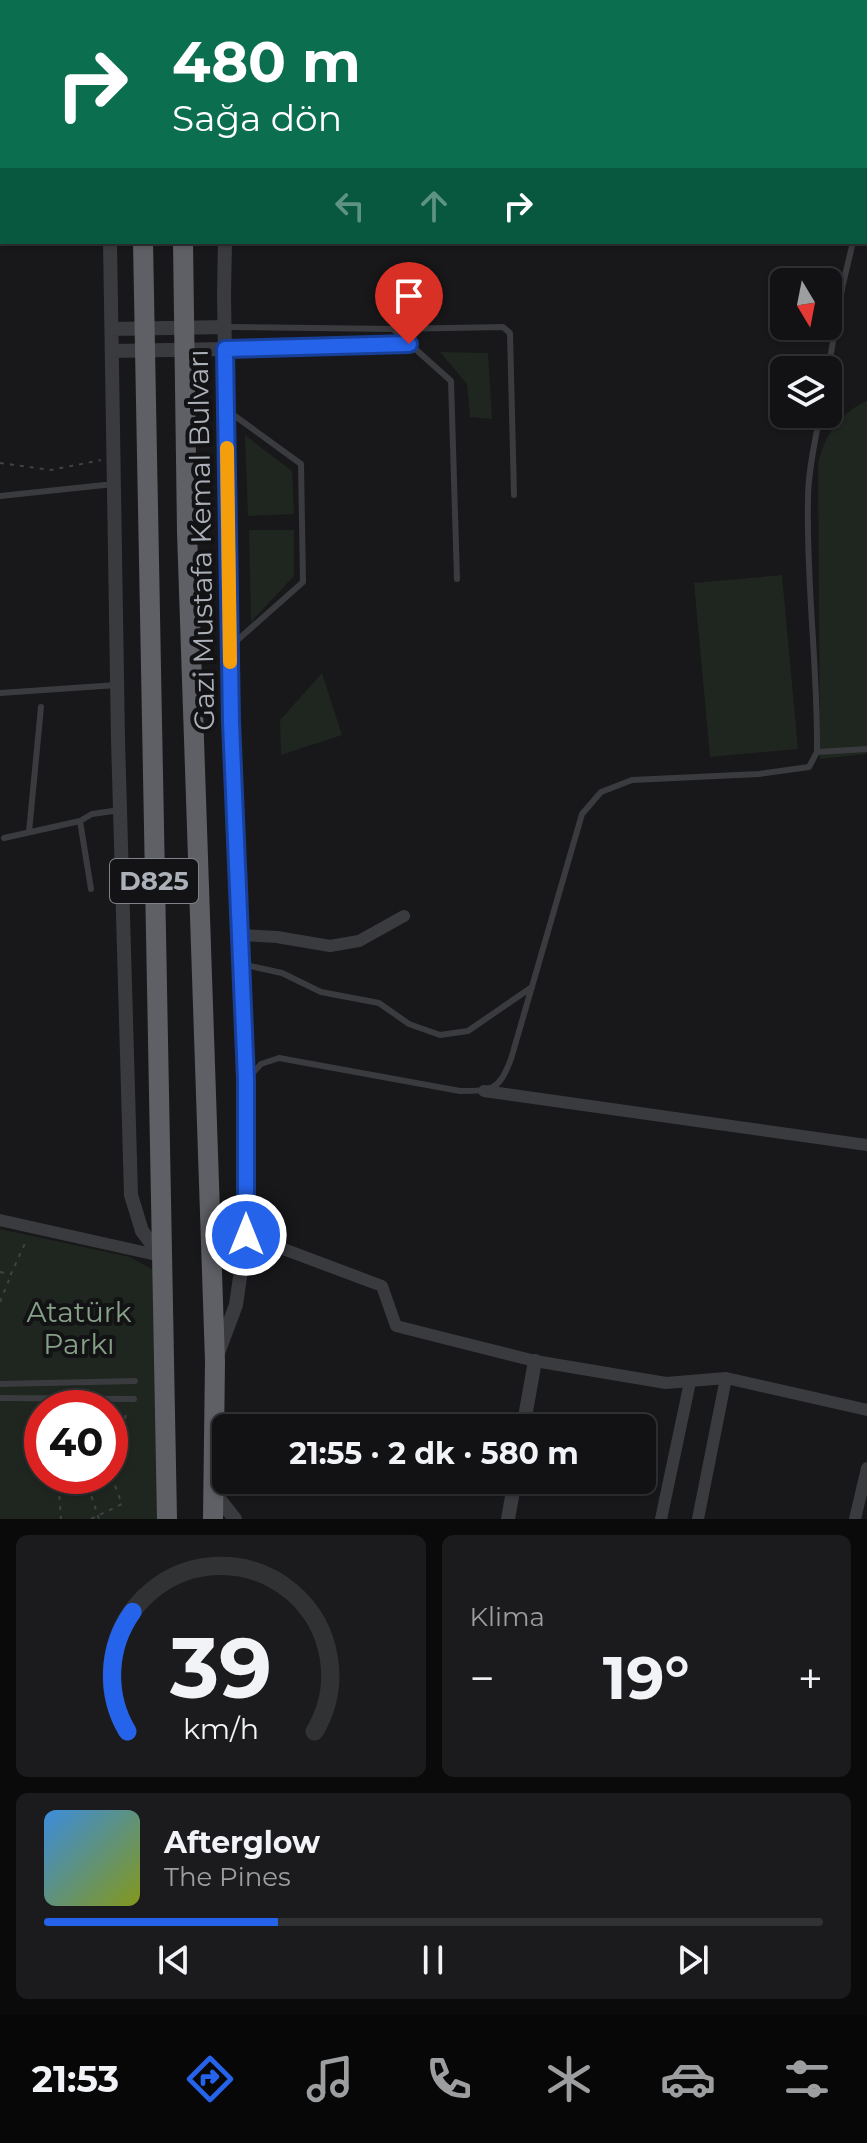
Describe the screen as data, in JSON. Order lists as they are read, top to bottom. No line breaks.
{"streets":{"highway":["Gazi Mustafa Kemal Bulvarı","D825"]},"parks":["Atatürk Parkı"],"north":"bottom","page":{"turn":["480 m","Sağa dön"],"limit":"40","trip":"21:55 · 2 dk · 580 m","tile":"Klima","heat":["−","19°","+"],"song":["Afterglow","The Pines"],"tabs":"21:53","gauge":["39","km/h"]}}
